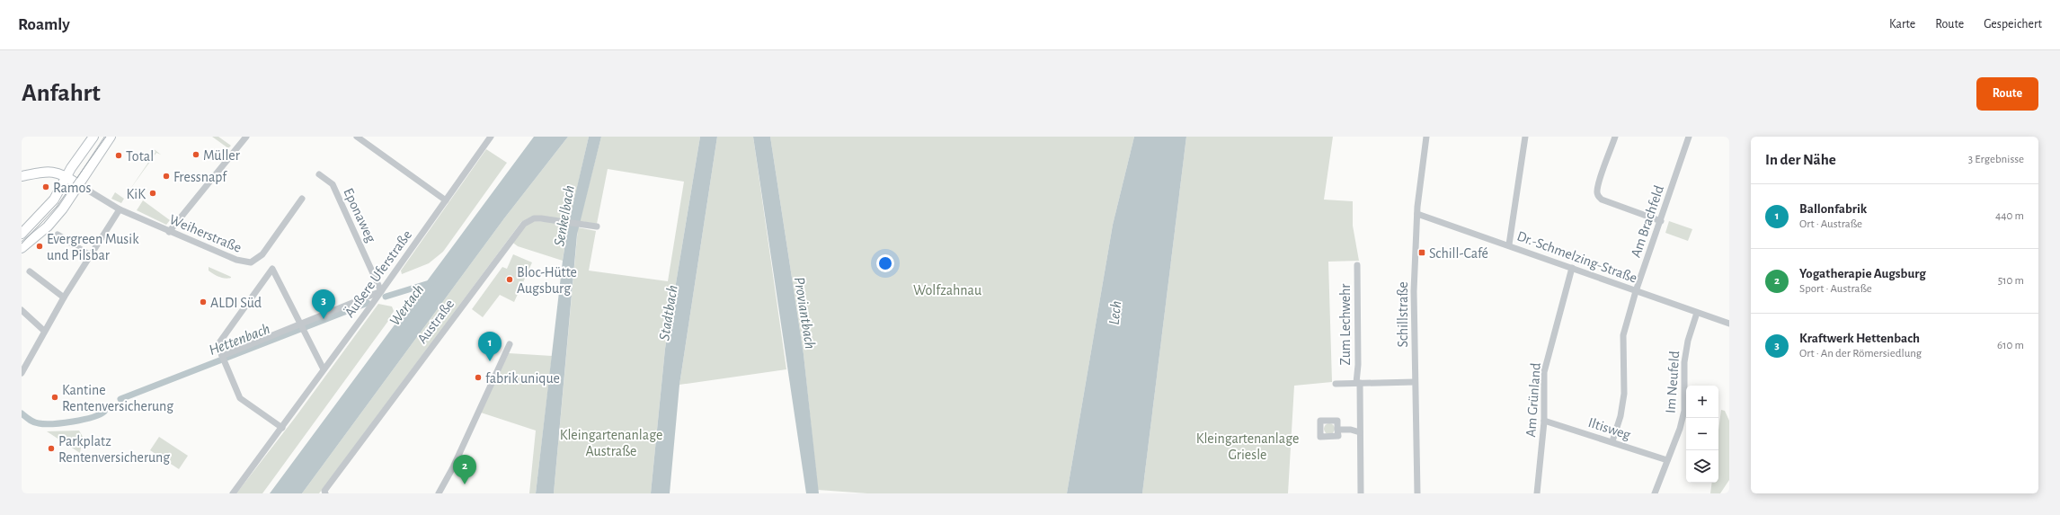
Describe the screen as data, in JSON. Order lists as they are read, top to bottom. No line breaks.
{"streets":{"street":["Eponaweg","Am Brachfeld","Weiherstraße","Dr.-Schmelzing-Straße","Äußere Uferstraße","Schillstraße","Austraße","Zum Lechwehr","Im Neufeld","Am Grünland","Iltisweg"]},"crossings":[["Eponaweg","Äußere Uferstraße"],["Am Brachfeld","Dr.-Schmelzing-Straße"],["Am Brachfeld","Iltisweg"],["Dr.-Schmelzing-Straße","Schillstraße"],["Dr.-Schmelzing-Straße","Im Neufeld"],["Dr.-Schmelzing-Straße","Am Grünland"],["Schillstraße","Zum Lechwehr"],["Im Neufeld","Iltisweg"],["Am Grünland","Iltisweg"]],"water":["Senkelbach","Wertach","Stadtbach","Proviantbach","Lech","Hettenbach"],"parks":["Wolfzahnau","Kleingartenanlage Austraße","Kleingartenanlage Griesle"],"places":{"other":["Müller","Total","Fressnapf","Ramos","KiK","Evergreen Musik und Pilsbar","Bloc-Hütte Augsburg","ALDI Süd","fabrik unique","Kantine Rentenversicherung","Parkplatz Rentenversicherung"],"transit":["Schill-Café"]},"page":{"header":"Roamly","nav":["Karte","Route","Gespeichert"],"buttons":"Route","title":"Anfahrt","heading":["In der Nähe","3 Ergebnisse"],"list":[{"mark":"1","name":"Ballonfabrik","note":"Ort · Austraße","value":"440 m"},{"mark":"2","name":"Yogatherapie Augsburg","note":"Sport · Austraße","value":"510 m"},{"mark":"3","name":"Kraftwerk Hettenbach","note":"Ort · An der Römersiedlung","value":"610 m"}],"pins":["3","1","2"],"map_buttons":["+","−"]}}
